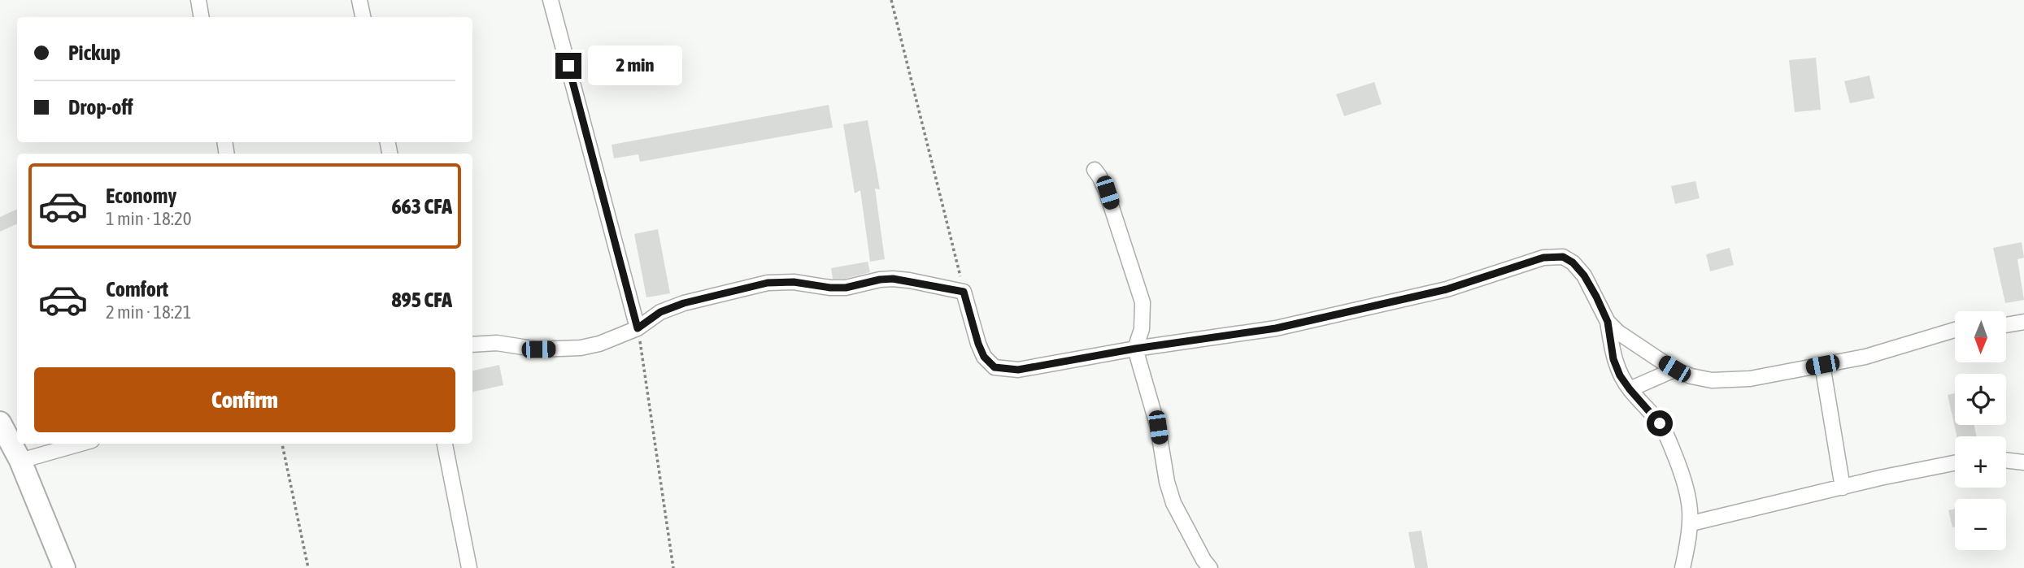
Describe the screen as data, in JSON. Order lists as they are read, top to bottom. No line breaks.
{"north":"bottom","page":{"banner":["Pickup","Drop-off"],"bubble":"2 min","list":[{"name":"Economy","note":"1 min · 18:20","value":"663 CFA"},{"name":"Comfort","note":"2 min · 18:21","value":"895 CFA"}],"map_buttons":["+","−"],"buttons":"Confirm"}}
